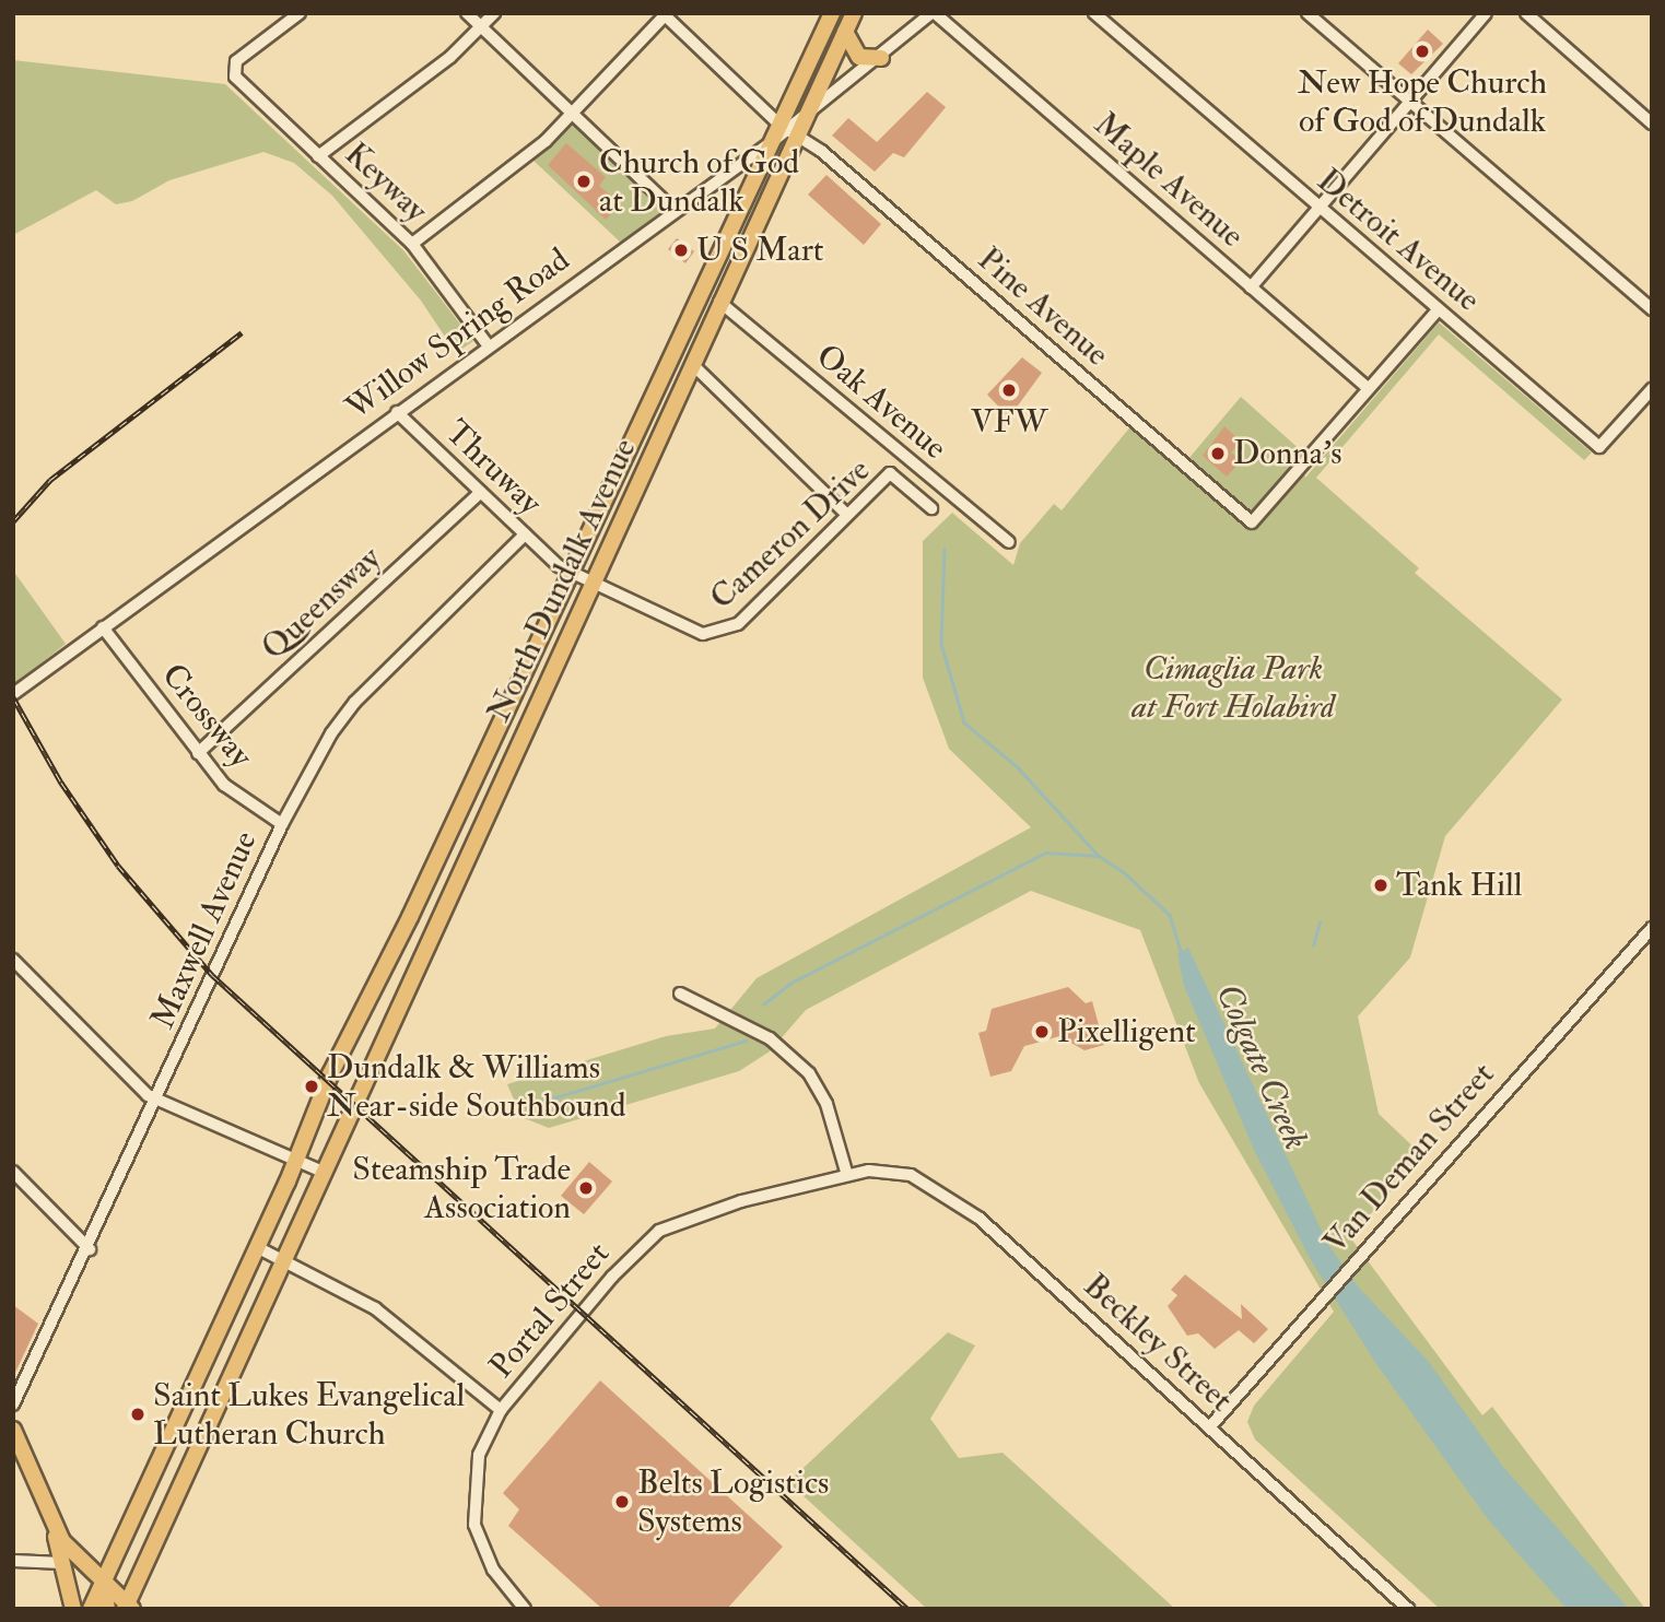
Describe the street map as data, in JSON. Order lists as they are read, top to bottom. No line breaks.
{"streets":{"main road":["North Dundalk Avenue"],"street":["Maple Avenue","Keyway","Detroit Avenue","Pine Avenue","Willow Spring Road","Oak Avenue","Thruway","Cameron Drive","Queensway","Crossway","Maxwell Avenue","Van Deman Street","Portal Street","Beckley Street"]},"crossings":[["Maple Avenue","Pine Avenue"],["Keyway","Willow Spring Road"],["Pine Avenue","North Dundalk Avenue"],["Willow Spring Road","Thruway"],["Willow Spring Road","North Dundalk Avenue"],["Willow Spring Road","Crossway"],["Oak Avenue","North Dundalk Avenue"],["Thruway","Cameron Drive"],["Thruway","North Dundalk Avenue"],["Thruway","Queensway"],["Thruway","Maxwell Avenue"],["Cameron Drive","North Dundalk Avenue"],["Queensway","Crossway"],["Crossway","Maxwell Avenue"],["Van Deman Street","Beckley Street"],["Portal Street","Beckley Street"]],"water":["Colgate Creek"],"parks":["Cimaglia Park at Fort Holabird"],"places":["New Hope Church of God of Dundalk","Church of God at Dundalk","U S Mart","VFW","Donna's","Tank Hill","Pixelligent","Dundalk & Williams Near-side Southbound","Steamship Trade Association","Saint Lukes Evangelical Lutheran Church","Belts Logistics Systems"]}
